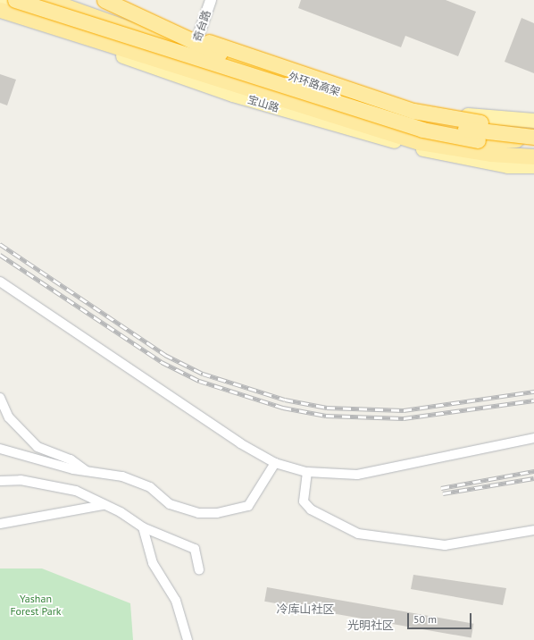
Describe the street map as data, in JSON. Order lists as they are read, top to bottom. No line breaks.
{"streets":{"highway":["外环路高架"],"main road":["宝山路"],"street":["奇台路"]},"districts":["冷库山社区","光明社区"],"parks":["Yashan Forest Park"],"scale_bar":"50 m"}
